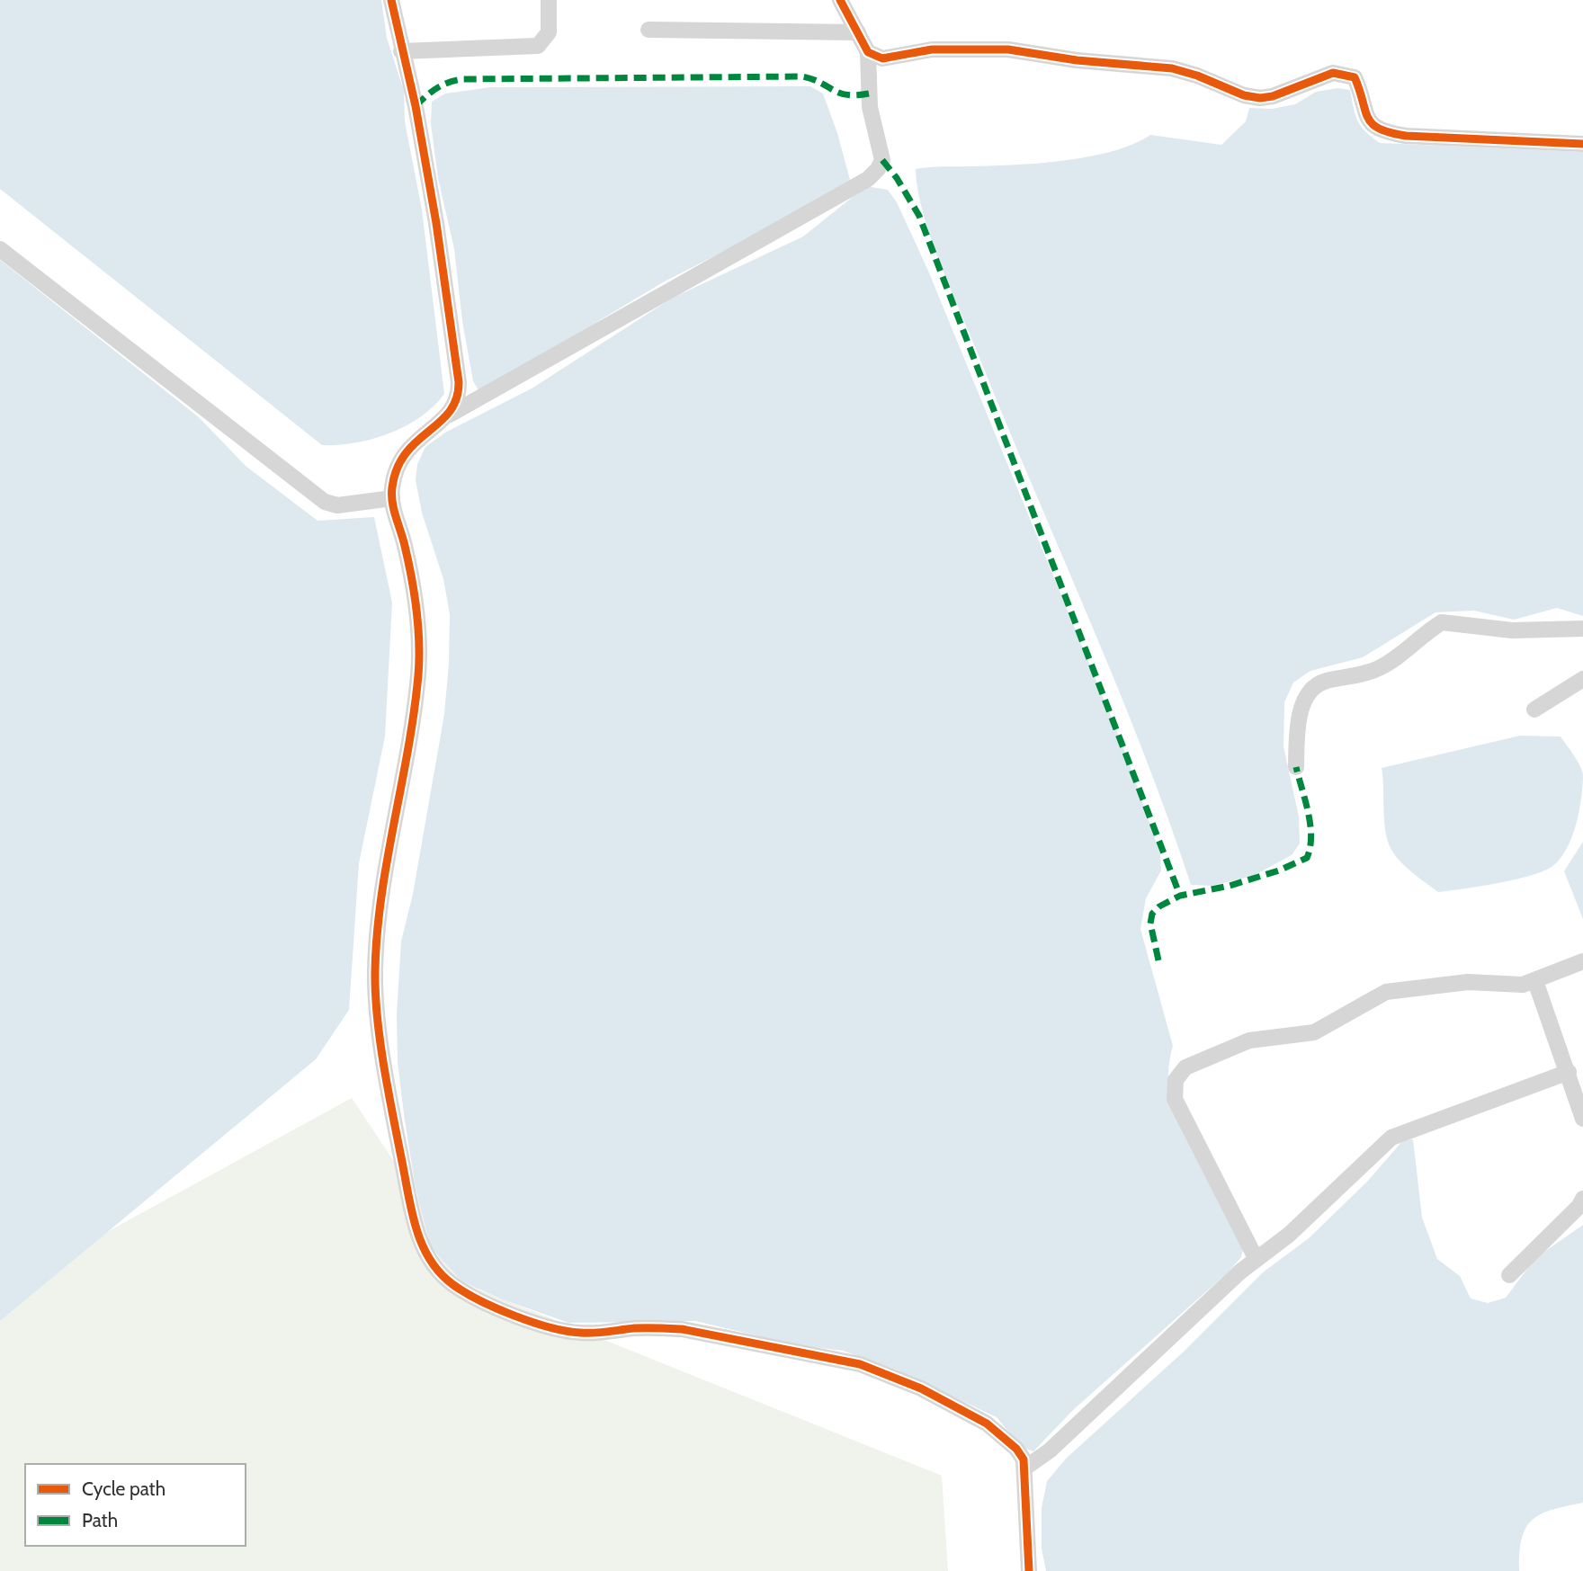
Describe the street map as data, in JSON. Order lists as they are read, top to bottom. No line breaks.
{"legend":["Cycle path","Path"]}
